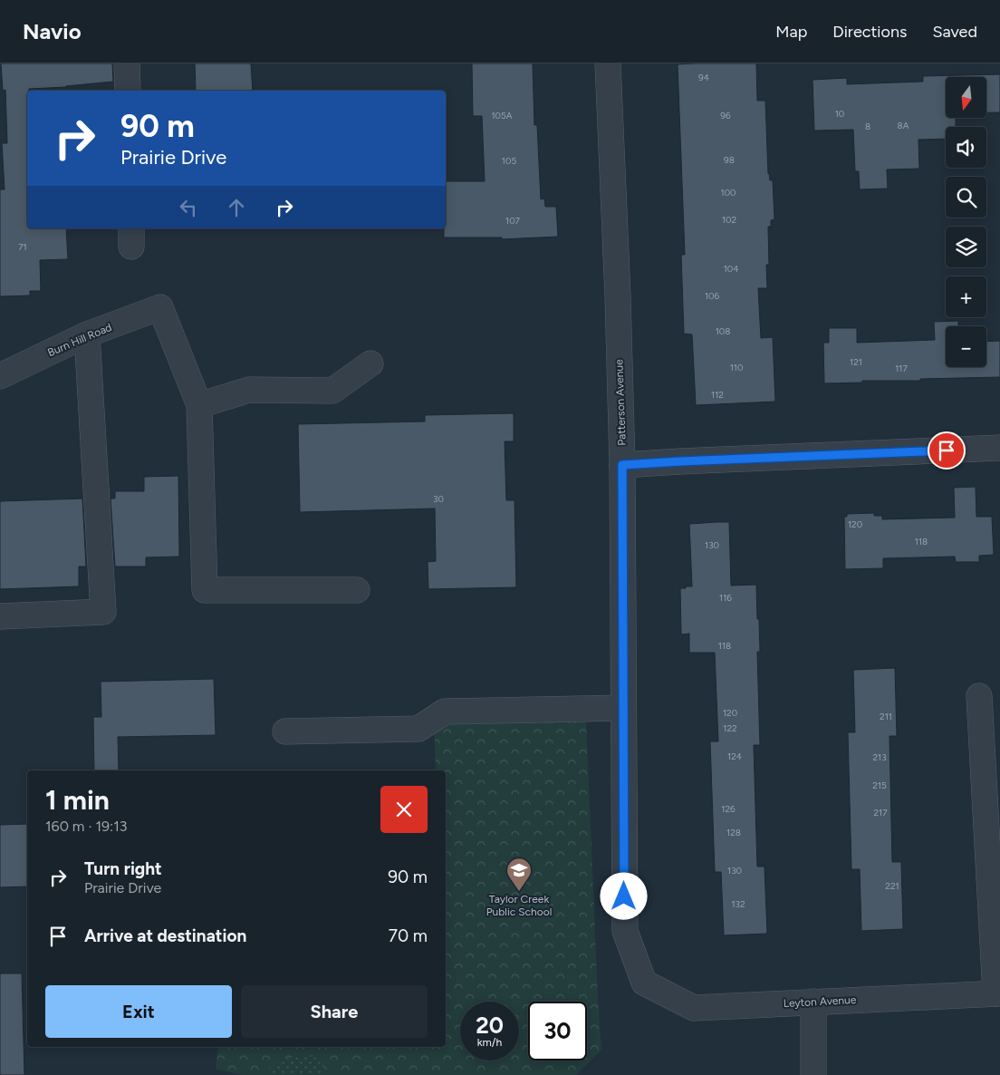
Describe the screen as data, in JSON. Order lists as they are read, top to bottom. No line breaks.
{"streets":{"street":["Burn Hill Road","Patterson Avenue","Leyton Avenue"]},"crossings":[["Patterson Avenue","Leyton Avenue"]],"places":{"school or university":["Taylor Creek Public School"]},"house_numbers":["94","10","105A","96","8A","8","98","105","100","102","107","71","104","106","108","121","110","117","112","30","120","118","130","116","118","120","211","122","124","213","215","126","217","128","130","221","132"],"north":"bottom","page":{"header":"Navio","nav":["Map","Directions","Saved"],"map_buttons":["+","−"],"turn":["90 m","Prairie Drive"],"heading":["1 min","160 m · 19:13"],"list":[{"name":"Turn right","note":"Prairie Drive","value":"90 m"},{"name":"Arrive at destination","value":"70 m"}],"buttons":["Exit","Share"],"speed":"20 km/h","limit":"30"}}
